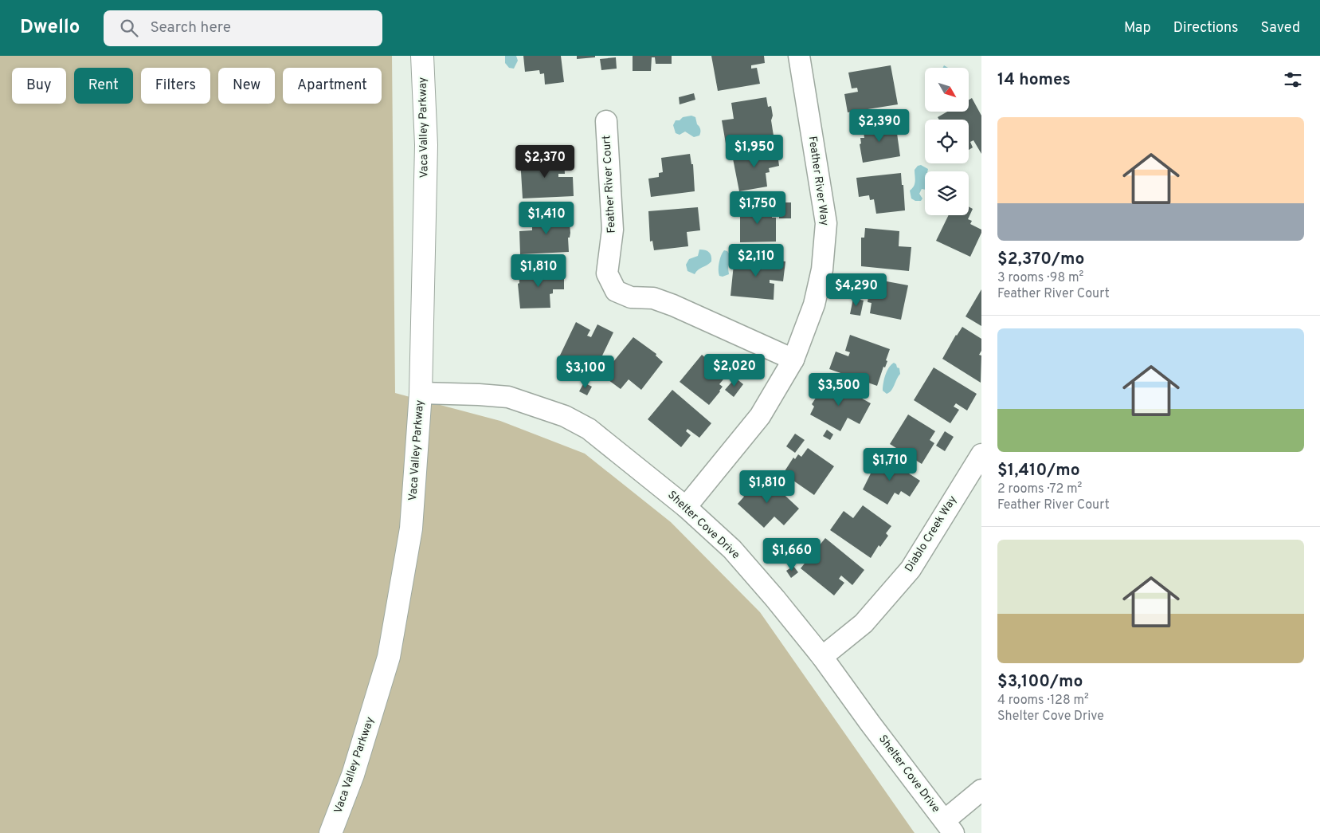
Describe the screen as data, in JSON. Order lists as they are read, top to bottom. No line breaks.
{"streets":{"street":["Vaca Valley Parkway","Feather River Way","Feather River Court","Shelter Cove Drive","Diablo Creek Way"]},"crossings":[["Vaca Valley Parkway","Shelter Cove Drive"],["Feather River Way","Feather River Court"],["Feather River Way","Shelter Cove Drive"],["Shelter Cove Drive","Diablo Creek Way"]],"north":"bottom right","page":{"header":"Dwello","search":"Search here","nav":["Map","Directions","Saved"],"heading":"14 homes","chip":["Buy","Rent","Filters","New","Apartment"],"list":[{"name":"$2,370/mo","note":"3 rooms · 98 m² · Feather River Court"},{"name":"$1,410/mo","note":"2 rooms · 72 m² · Feather River Court"},{"name":"$3,100/mo","note":"4 rooms · 128 m² · Shelter Cove Drive"}],"price":["$2,390","$1,950","$2,370","$1,750","$1,410","$2,110","$1,810","$4,290","$2,020","$3,100","$3,500","$1,710","$1,810","$1,660"]}}
